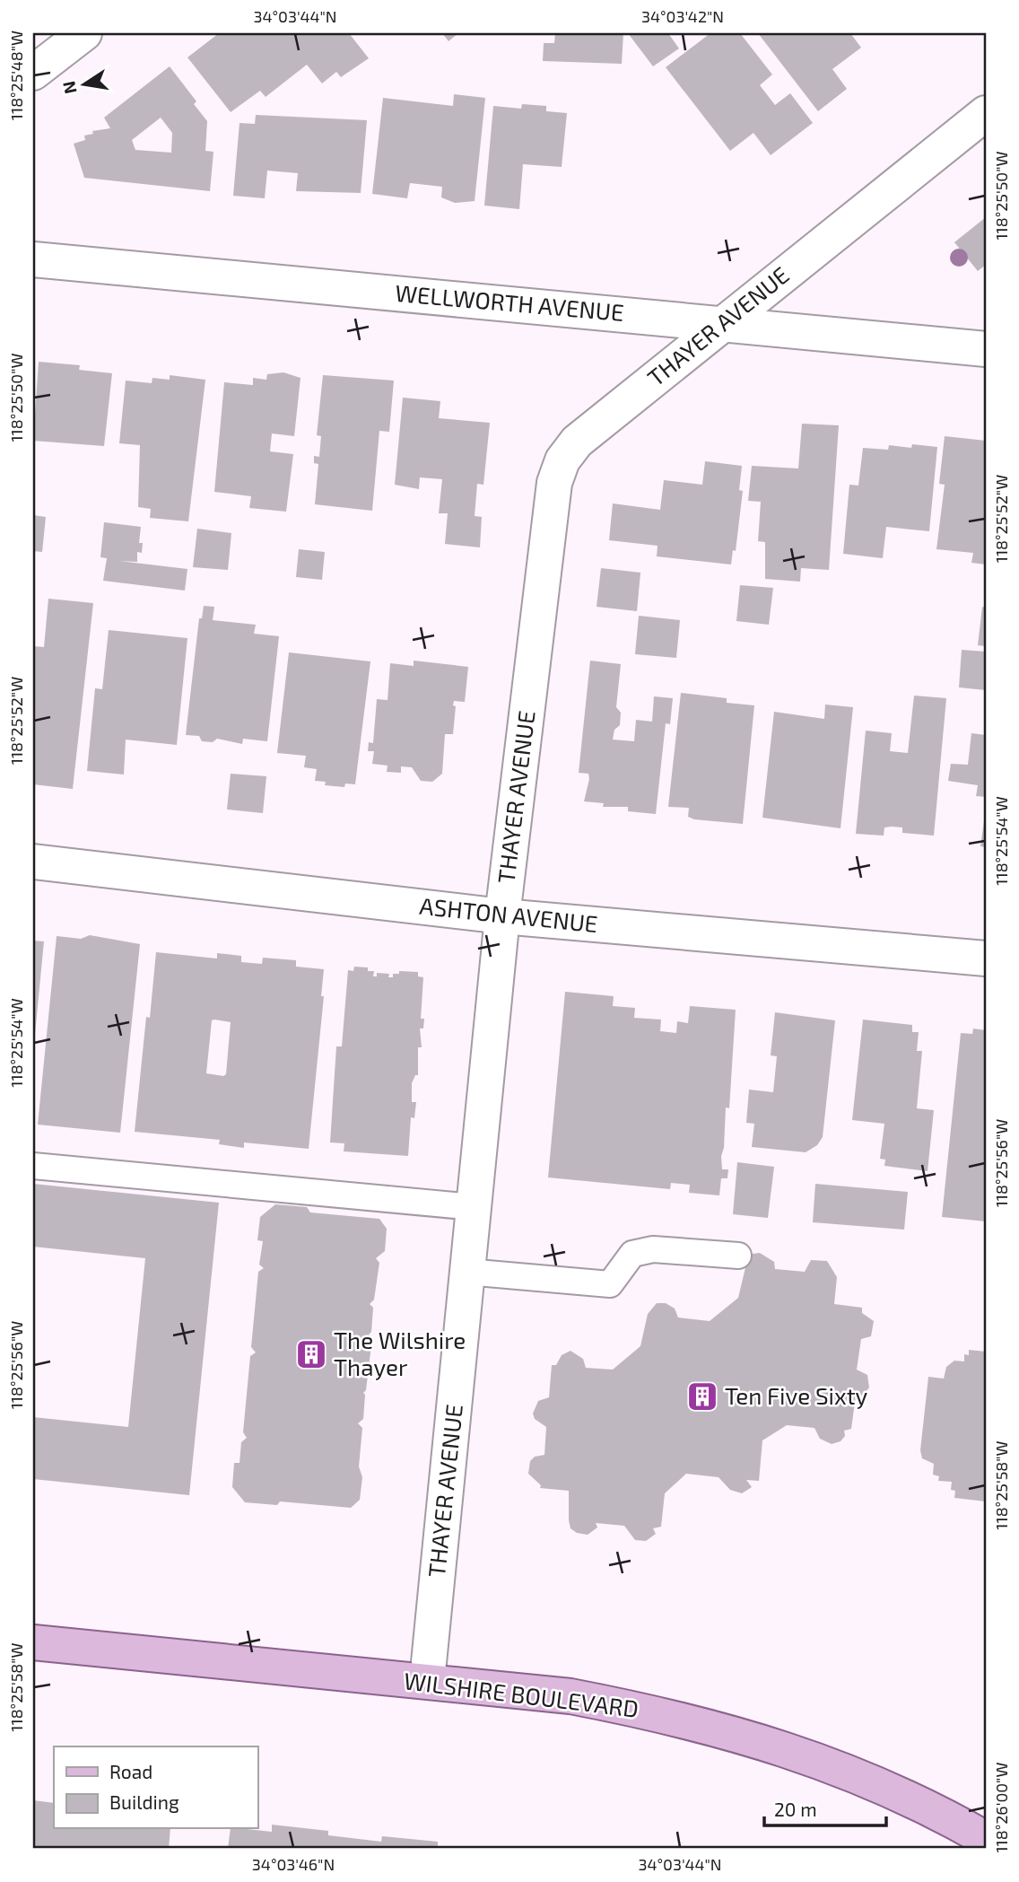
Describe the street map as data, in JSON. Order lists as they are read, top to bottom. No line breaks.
{"streets":{"main road":["WILSHIRE BOULEVARD"],"street":["WELLWORTH AVENUE","THAYER AVENUE","ASHTON AVENUE"]},"crossings":[["WELLWORTH AVENUE","THAYER AVENUE"],["THAYER AVENUE","ASHTON AVENUE"],["THAYER AVENUE","WILSHIRE BOULEVARD"]],"places":{"building":["The Wilshire Thayer","Ten Five Sixty"]},"legend":["Road","Building"],"scale_bar":"20 m","north":"left","coordinates":["34°03'44\"N","34°03'42\"N","118°25'48\"W","118°25'50\"W","118°25'52\"W","118°25'54\"W","118°25'56\"W","118°25'58\"W","118°26'00\"W","34°03'46\"N"]}
